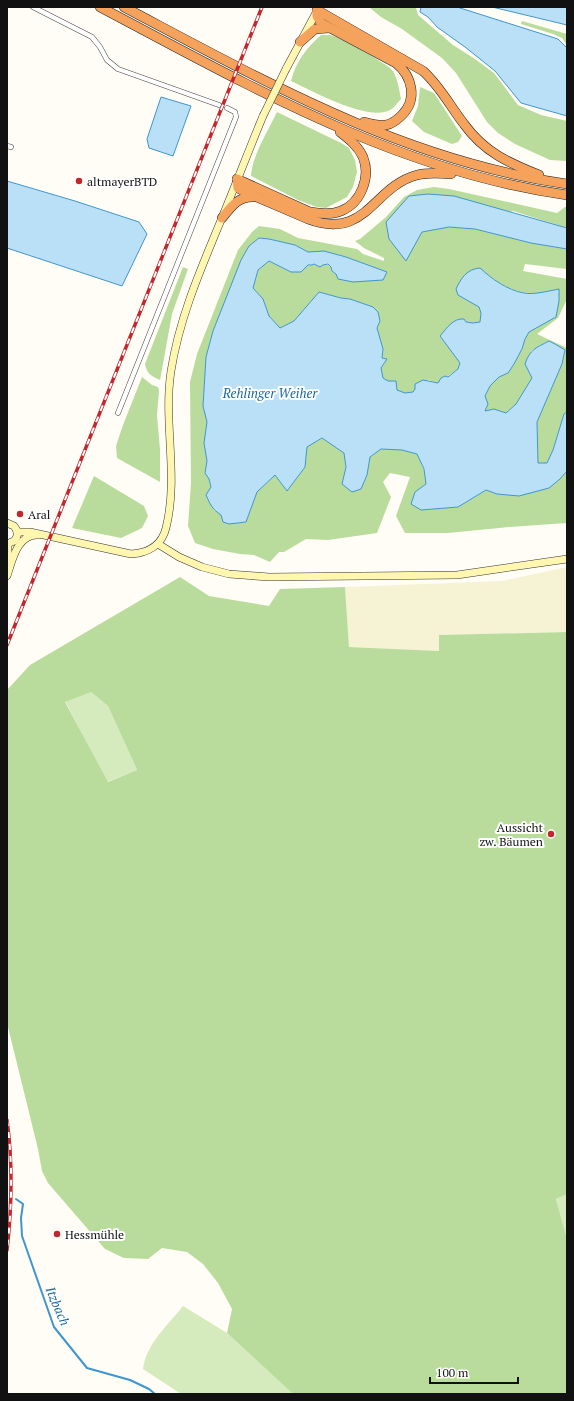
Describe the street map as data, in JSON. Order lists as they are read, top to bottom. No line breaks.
{"water":["Rehlinger Weiher","Itzbach"],"places":["altmayerBTD","Aral","Aussicht zw. Bäumen","Hessmühle"],"scale_bar":"100 m"}
